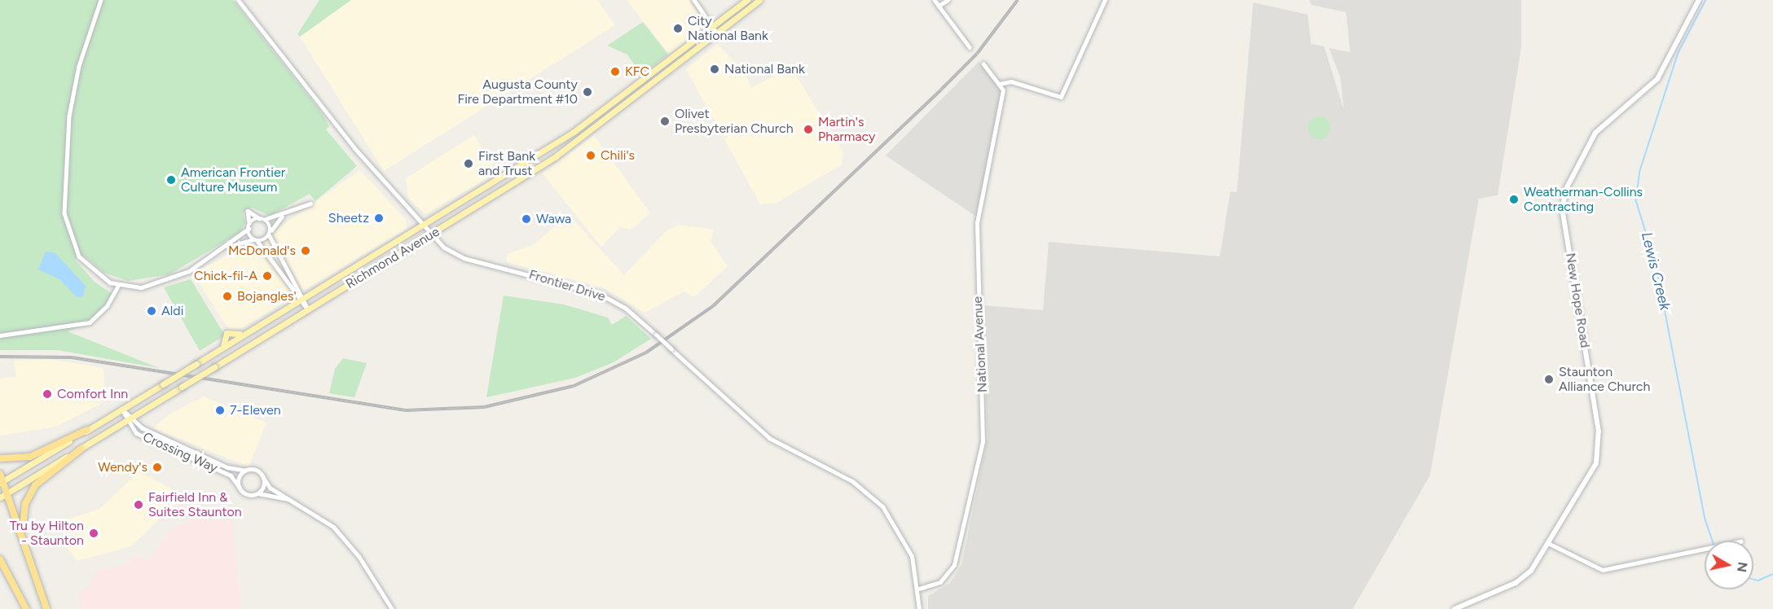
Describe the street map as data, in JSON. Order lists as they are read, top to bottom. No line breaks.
{"streets":{"main road":["Richmond Avenue","New Hope Road"],"street":["Frontier Drive","National Avenue","Crossing Way"]},"crossings":[["Richmond Avenue","Frontier Drive"],["Richmond Avenue","Crossing Way"],["Frontier Drive","National Avenue"]],"water":["Lewis Creek"],"places":["City National Bank","National Bank","KFC","Augusta County Fire Department #10","Olivet Presbyterian Church","Martin's Pharmacy","Chili's","First Bank and Trust","American Frontier Culture Museum","Weatherman-Collins Contracting","Sheetz","Wawa","McDonald's","Chick-fil-A","Bojangles'","Aldi","Staunton Alliance Church","Comfort Inn","7-Eleven","Wendy's","Fairfield Inn & Suites Staunton","Tru by Hilton - Staunton"],"north":"right"}
